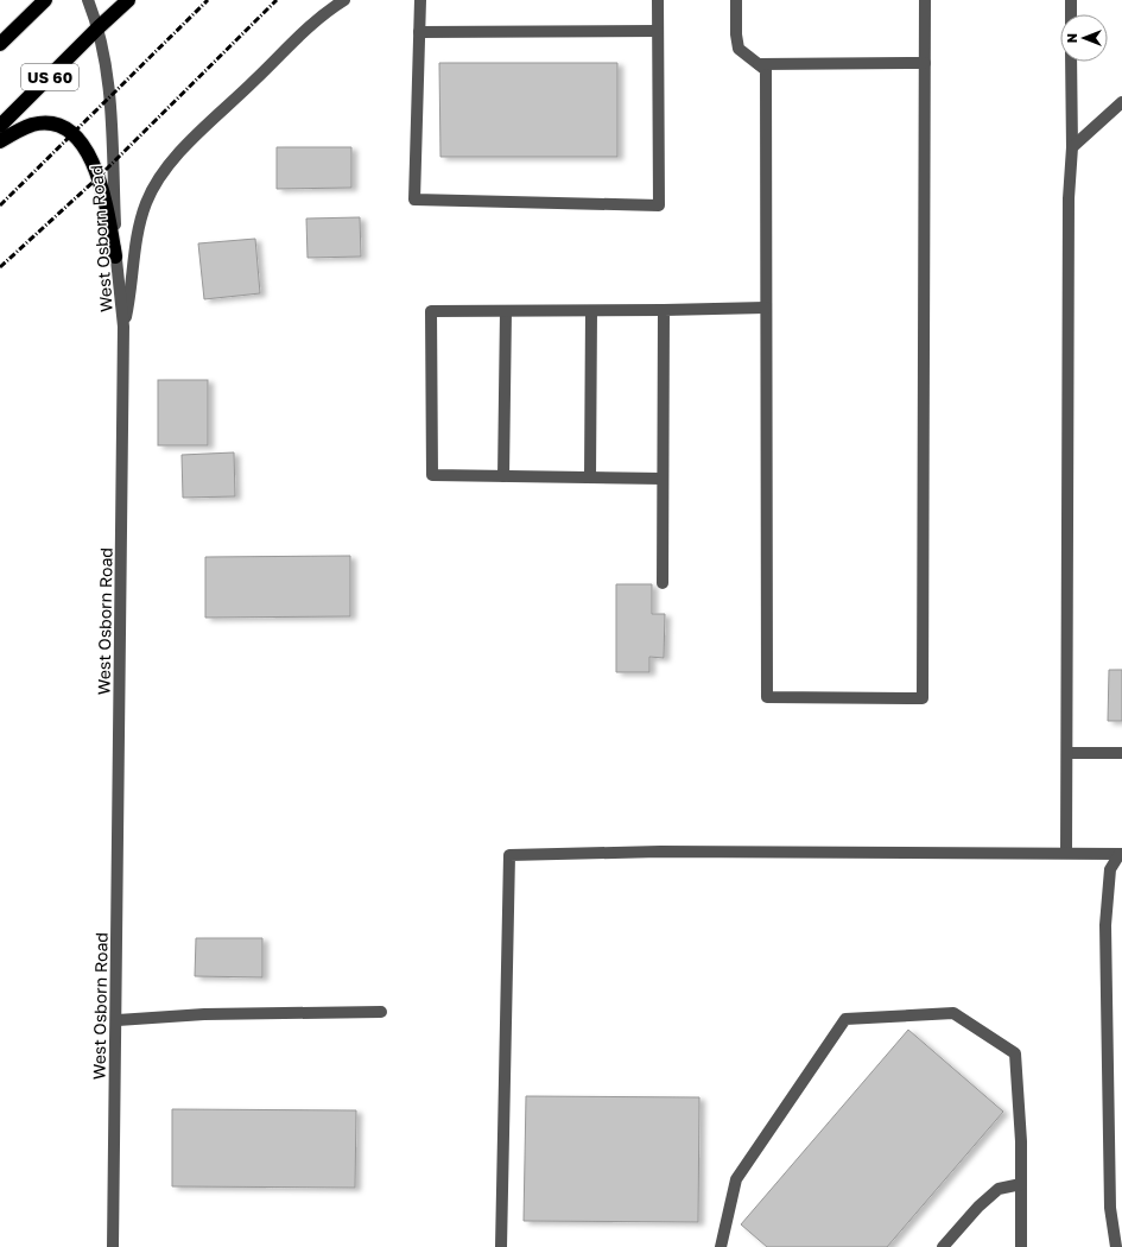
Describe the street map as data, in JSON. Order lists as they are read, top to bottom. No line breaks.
{"streets":{"highway":["US 60"],"street":["West Osborn Road"]},"crossings":[["US 60","West Osborn Road"]],"north":"left"}
